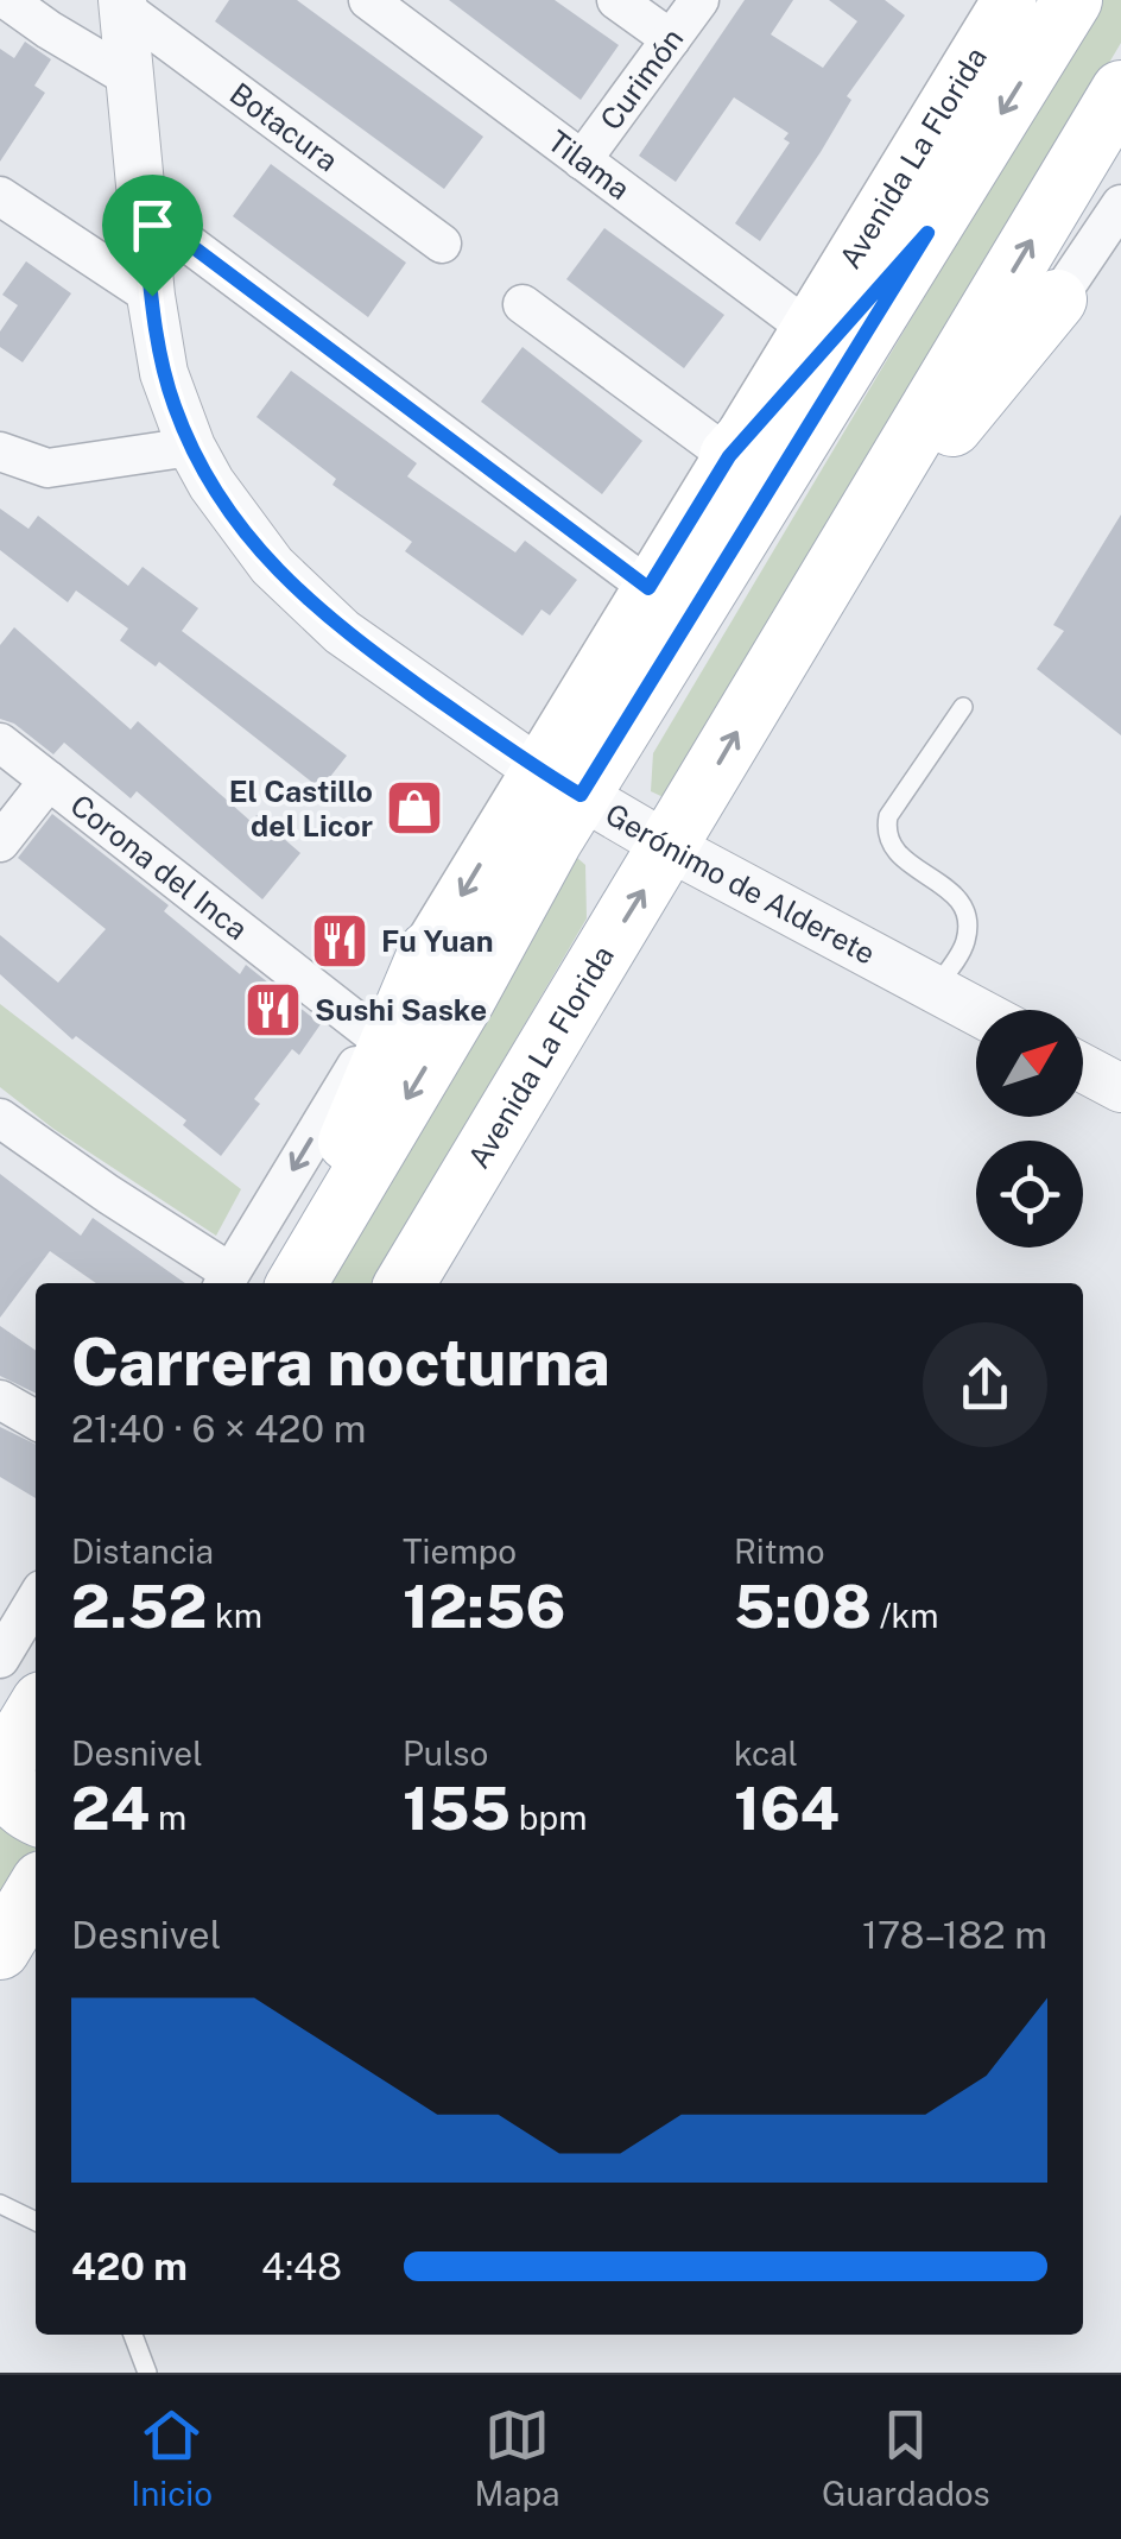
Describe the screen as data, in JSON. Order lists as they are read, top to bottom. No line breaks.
{"streets":{"main road":["Avenida La Florida"],"street":["Curimón","Botacura","Tilama","Corona del Inca","Gerónimo de Alderete"]},"crossings":[["Curimón","Tilama"],["Botacura","Gerónimo de Alderete"],["Avenida La Florida","Tilama"],["Avenida La Florida","Corona del Inca"],["Avenida La Florida","Gerónimo de Alderete"]],"places":{"shop":["El Castillo del Licor"],"restaurant":["Fu Yuan","Sushi Saske"]},"north":"top right","page":{"heading":["Carrera nocturna","21:40 · 6 × 420 m"],"stats":[["Distancia","2.52 km"],["Tiempo","12:56"],["Ritmo","5:08 /km"],["Desnivel","24 m"],["Pulso","155 bpm"],["kcal","164"]],"chart":["Desnivel","178–182 m"],"list":[{"name":"420 m","note":"4:48"}],"tabs":["Inicio","Mapa","Guardados"]}}
